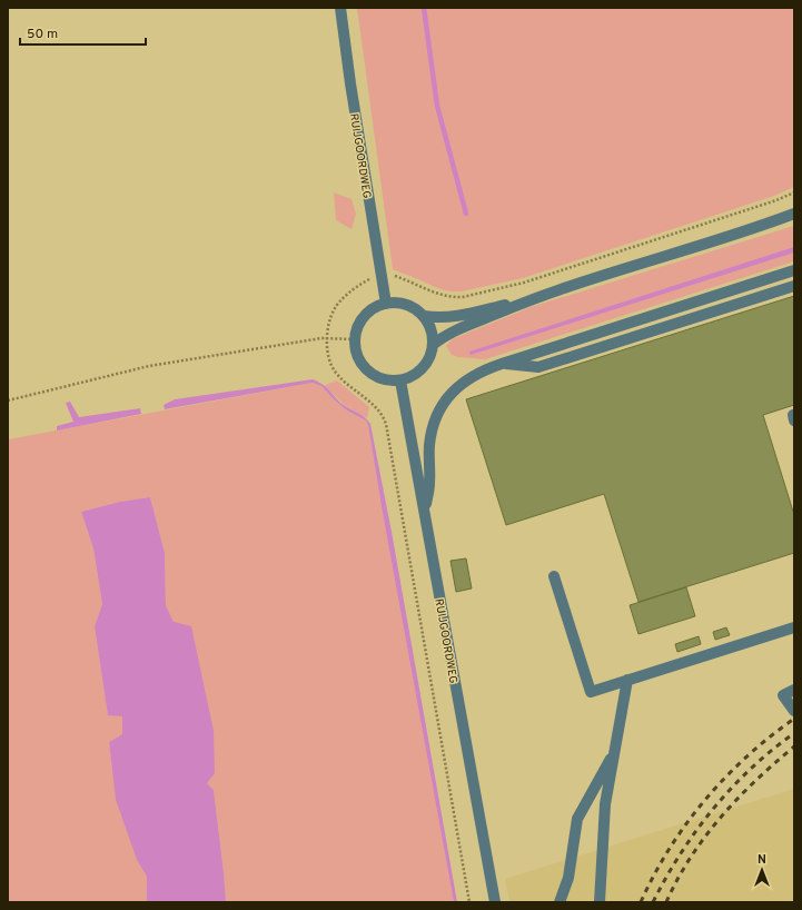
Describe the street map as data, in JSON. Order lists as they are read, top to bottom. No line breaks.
{"streets":{"street":["RUIJGOORDWEG"]},"scale_bar":"50 m","north":"top"}
